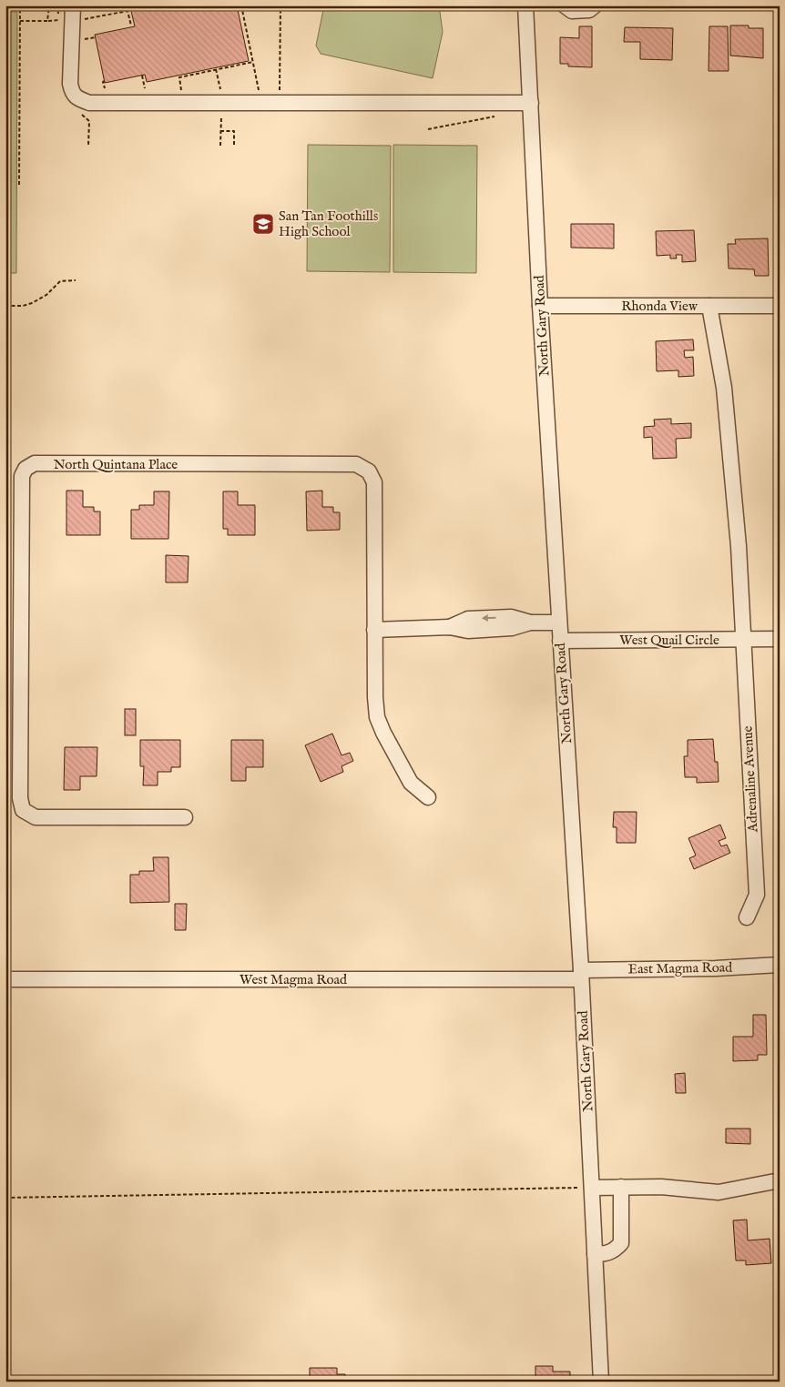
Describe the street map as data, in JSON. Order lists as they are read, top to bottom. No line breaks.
{"streets":{"street":["Rhonda View","North Gary Road","North Quintana Place","West Quail Circle","Adrenaline Avenue","East Magma Road","West Magma Road"]},"crossings":[["Rhonda View","North Gary Road"],["Rhonda View","Adrenaline Avenue"],["North Gary Road","West Quail Circle"],["North Gary Road","East Magma Road"],["North Gary Road","West Magma Road"],["West Quail Circle","Adrenaline Avenue"],["East Magma Road","West Magma Road"]],"places":{"school or university":["San Tan Foothills High School"]}}
